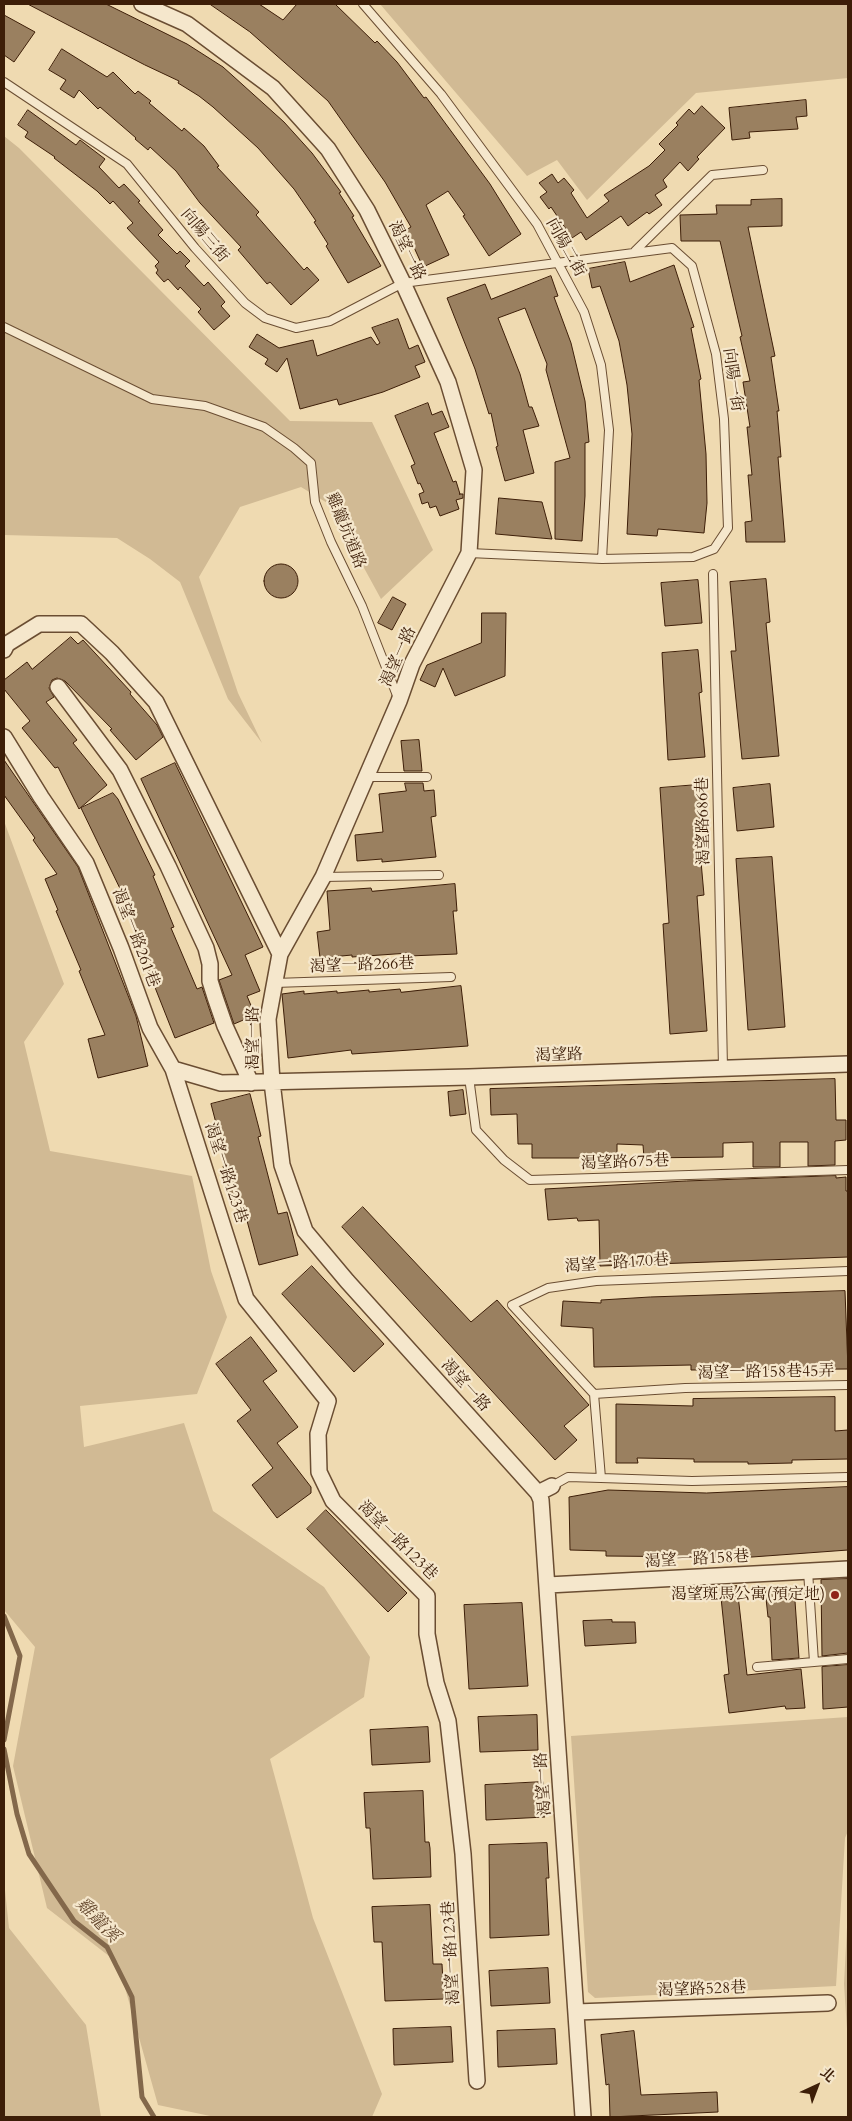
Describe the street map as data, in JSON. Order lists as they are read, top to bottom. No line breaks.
{"streets":{"street":["渴望一路","渴望一路261巷","渴望路","渴望一路123巷","渴望一路158巷","渴望路528巷"],"lane":["向陽三街","向陽二街","向陽一街","雞籠坑道路","渴望路686巷","渴望一路266巷","渴望路675巷","渴望一路170巷","渴望一路158巷45弄"]},"crossings":[["向陽三街","渴望一路"],["向陽三街","向陽一街"],["向陽二街","向陽一街"],["渴望一路","向陽一街"],["渴望一路","雞籠坑道路"],["渴望一路","渴望一路266巷"],["渴望一路","渴望路"],["渴望一路","渴望一路158巷"],["渴望一路","渴望路528巷"],["渴望路686巷","渴望路"],["渴望一路261巷","渴望一路123巷"],["渴望路","渴望路675巷"],["渴望一路170巷","渴望一路158巷45弄"]],"water":["雞籠溪"],"places":["渴望斑馬公寓(預定地)"],"north":"top right"}
